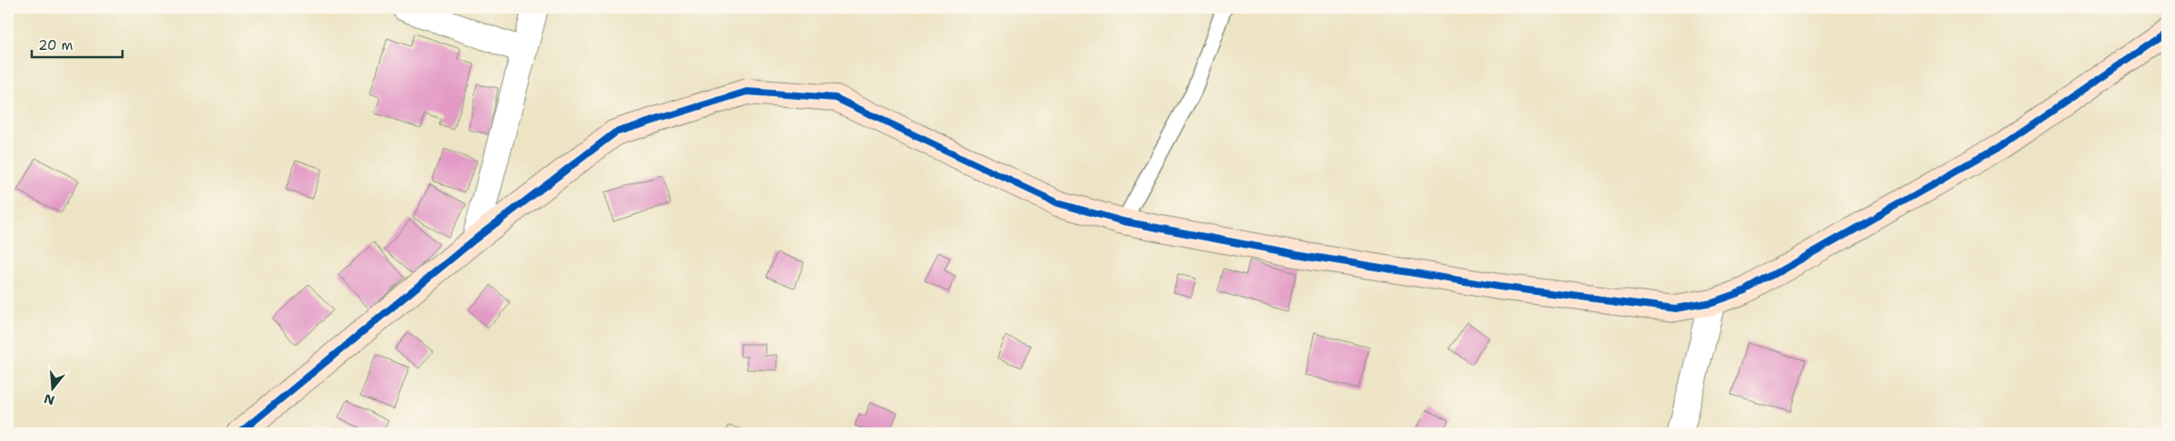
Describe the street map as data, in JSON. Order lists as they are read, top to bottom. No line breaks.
{"scale_bar":"20 m","north":"bottom"}
